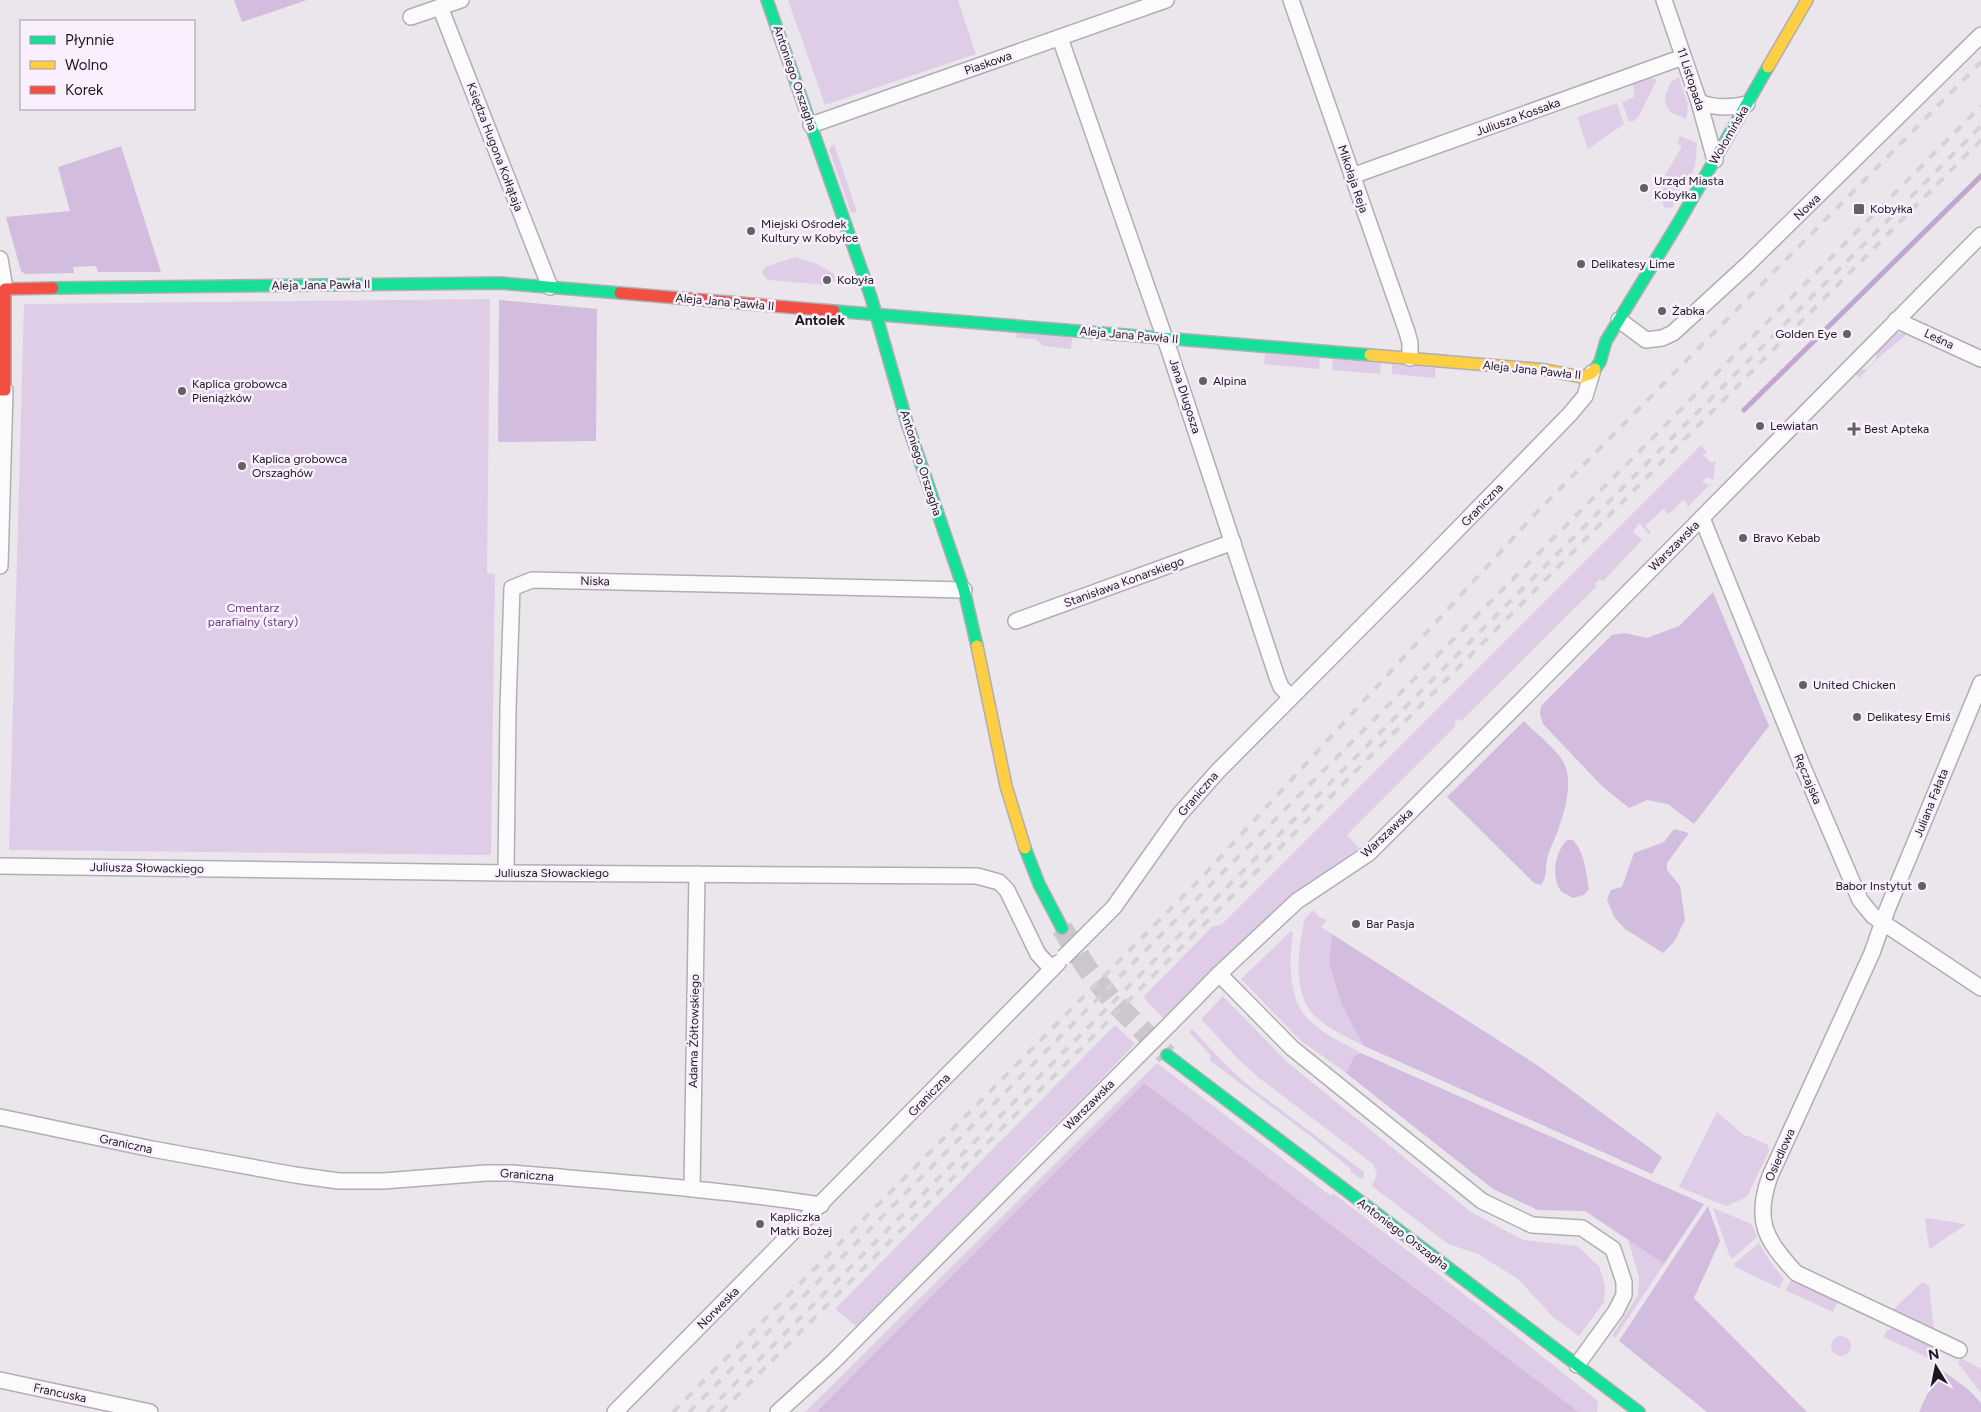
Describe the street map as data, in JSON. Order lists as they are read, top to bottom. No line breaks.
{"streets":{"street":["Piaskowa","Antoniego Orszagha","11 Listopada","Juliusza Kossaka","Wołomińska","Księdza Hugona Kołłątaja","Mikołaja Reja","Nowa","Aleja Jana Pawła II","Leśna","Jana Długosza","Graniczna","Warszawska","Niska","Stanisława Konarskiego","Ręczajska","Juliana Fałata","Juliusza Słowackiego","Adama Żółtowskiego","Osiedlowa","Norweska","Francuska"]},"crossings":[["Piaskowa","Antoniego Orszagha"],["Piaskowa","Jana Długosza"],["Antoniego Orszagha","Aleja Jana Pawła II"],["Antoniego Orszagha","Niska"],["11 Listopada","Juliusza Kossaka"],["11 Listopada","Wołomińska"],["Juliusza Kossaka","Mikołaja Reja"],["Wołomińska","Nowa"],["Wołomińska","Aleja Jana Pawła II"],["Wołomińska","Graniczna"],["Księdza Hugona Kołłątaja","Aleja Jana Pawła II"],["Mikołaja Reja","Aleja Jana Pawła II"],["Aleja Jana Pawła II","Jana Długosza"],["Aleja Jana Pawła II","Graniczna"],["Leśna","Warszawska"],["Jana Długosza","Graniczna"],["Jana Długosza","Stanisława Konarskiego"],["Graniczna","Juliusza Słowackiego"],["Graniczna","Adama Żółtowskiego"],["Graniczna","Norweska"],["Warszawska","Ręczajska"],["Niska","Juliusza Słowackiego"],["Ręczajska","Juliana Fałata"],["Ręczajska","Osiedlowa"],["Juliana Fałata","Osiedlowa"],["Juliusza Słowackiego","Adama Żółtowskiego"]],"districts":["Antolek"],"parks":["Cmentarz parafialny (stary)"],"places":{"other":["Urząd Miasta Kobyłka","Miejski Ośrodek Kultury w Kobyłce","Delikatesy Lime","Kobyła","Żabka","Golden Eye","Alpina","Kaplica grobowca Pieniążków","Lewiatan","Kaplica grobowca Orszaghów","Bravo Kebab","United Chicken","Delikatesy Emiś","Babor Instytut","Bar Pasja","Kapliczka Matki Bożej"],"transit":["Kobyłka"],"health":["Best Apteka"]},"legend":["Płynnie","Wolno","Korek"],"north":"top"}
